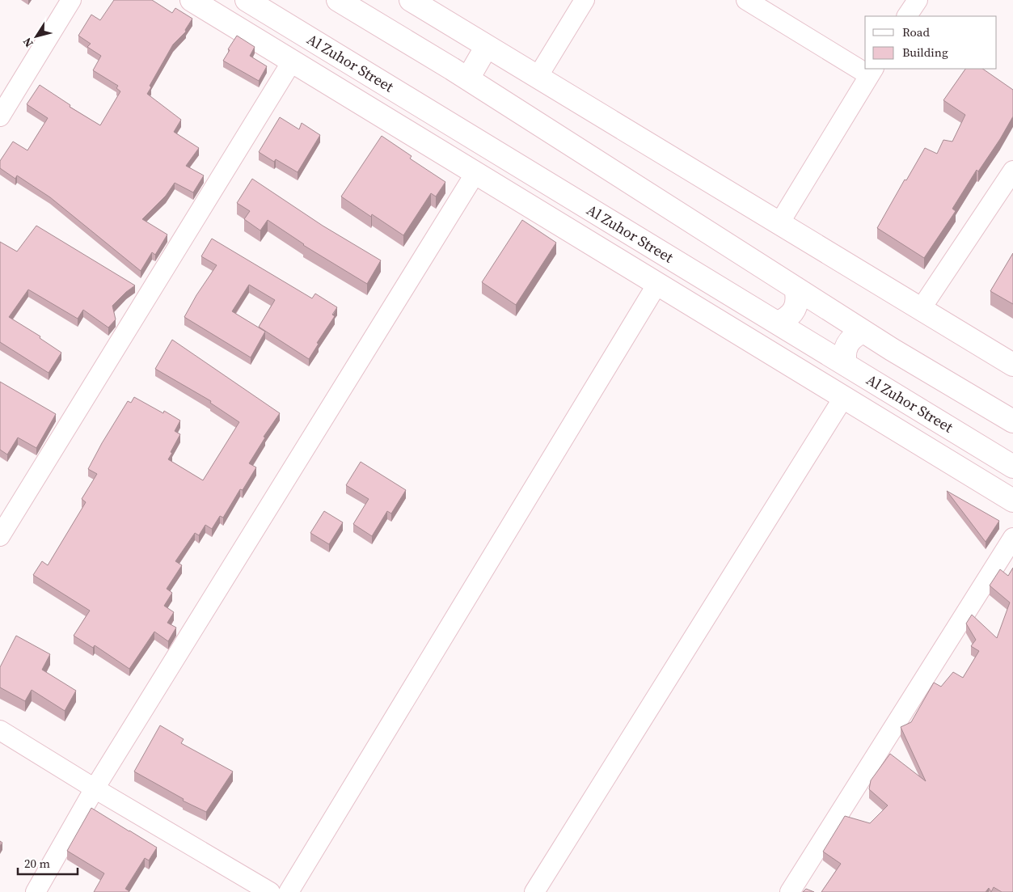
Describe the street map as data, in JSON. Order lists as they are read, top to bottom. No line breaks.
{"streets":{"main road":["Al Zuhor Street"]},"legend":["Road","Building"],"scale_bar":"20 m","north":"bottom left"}
